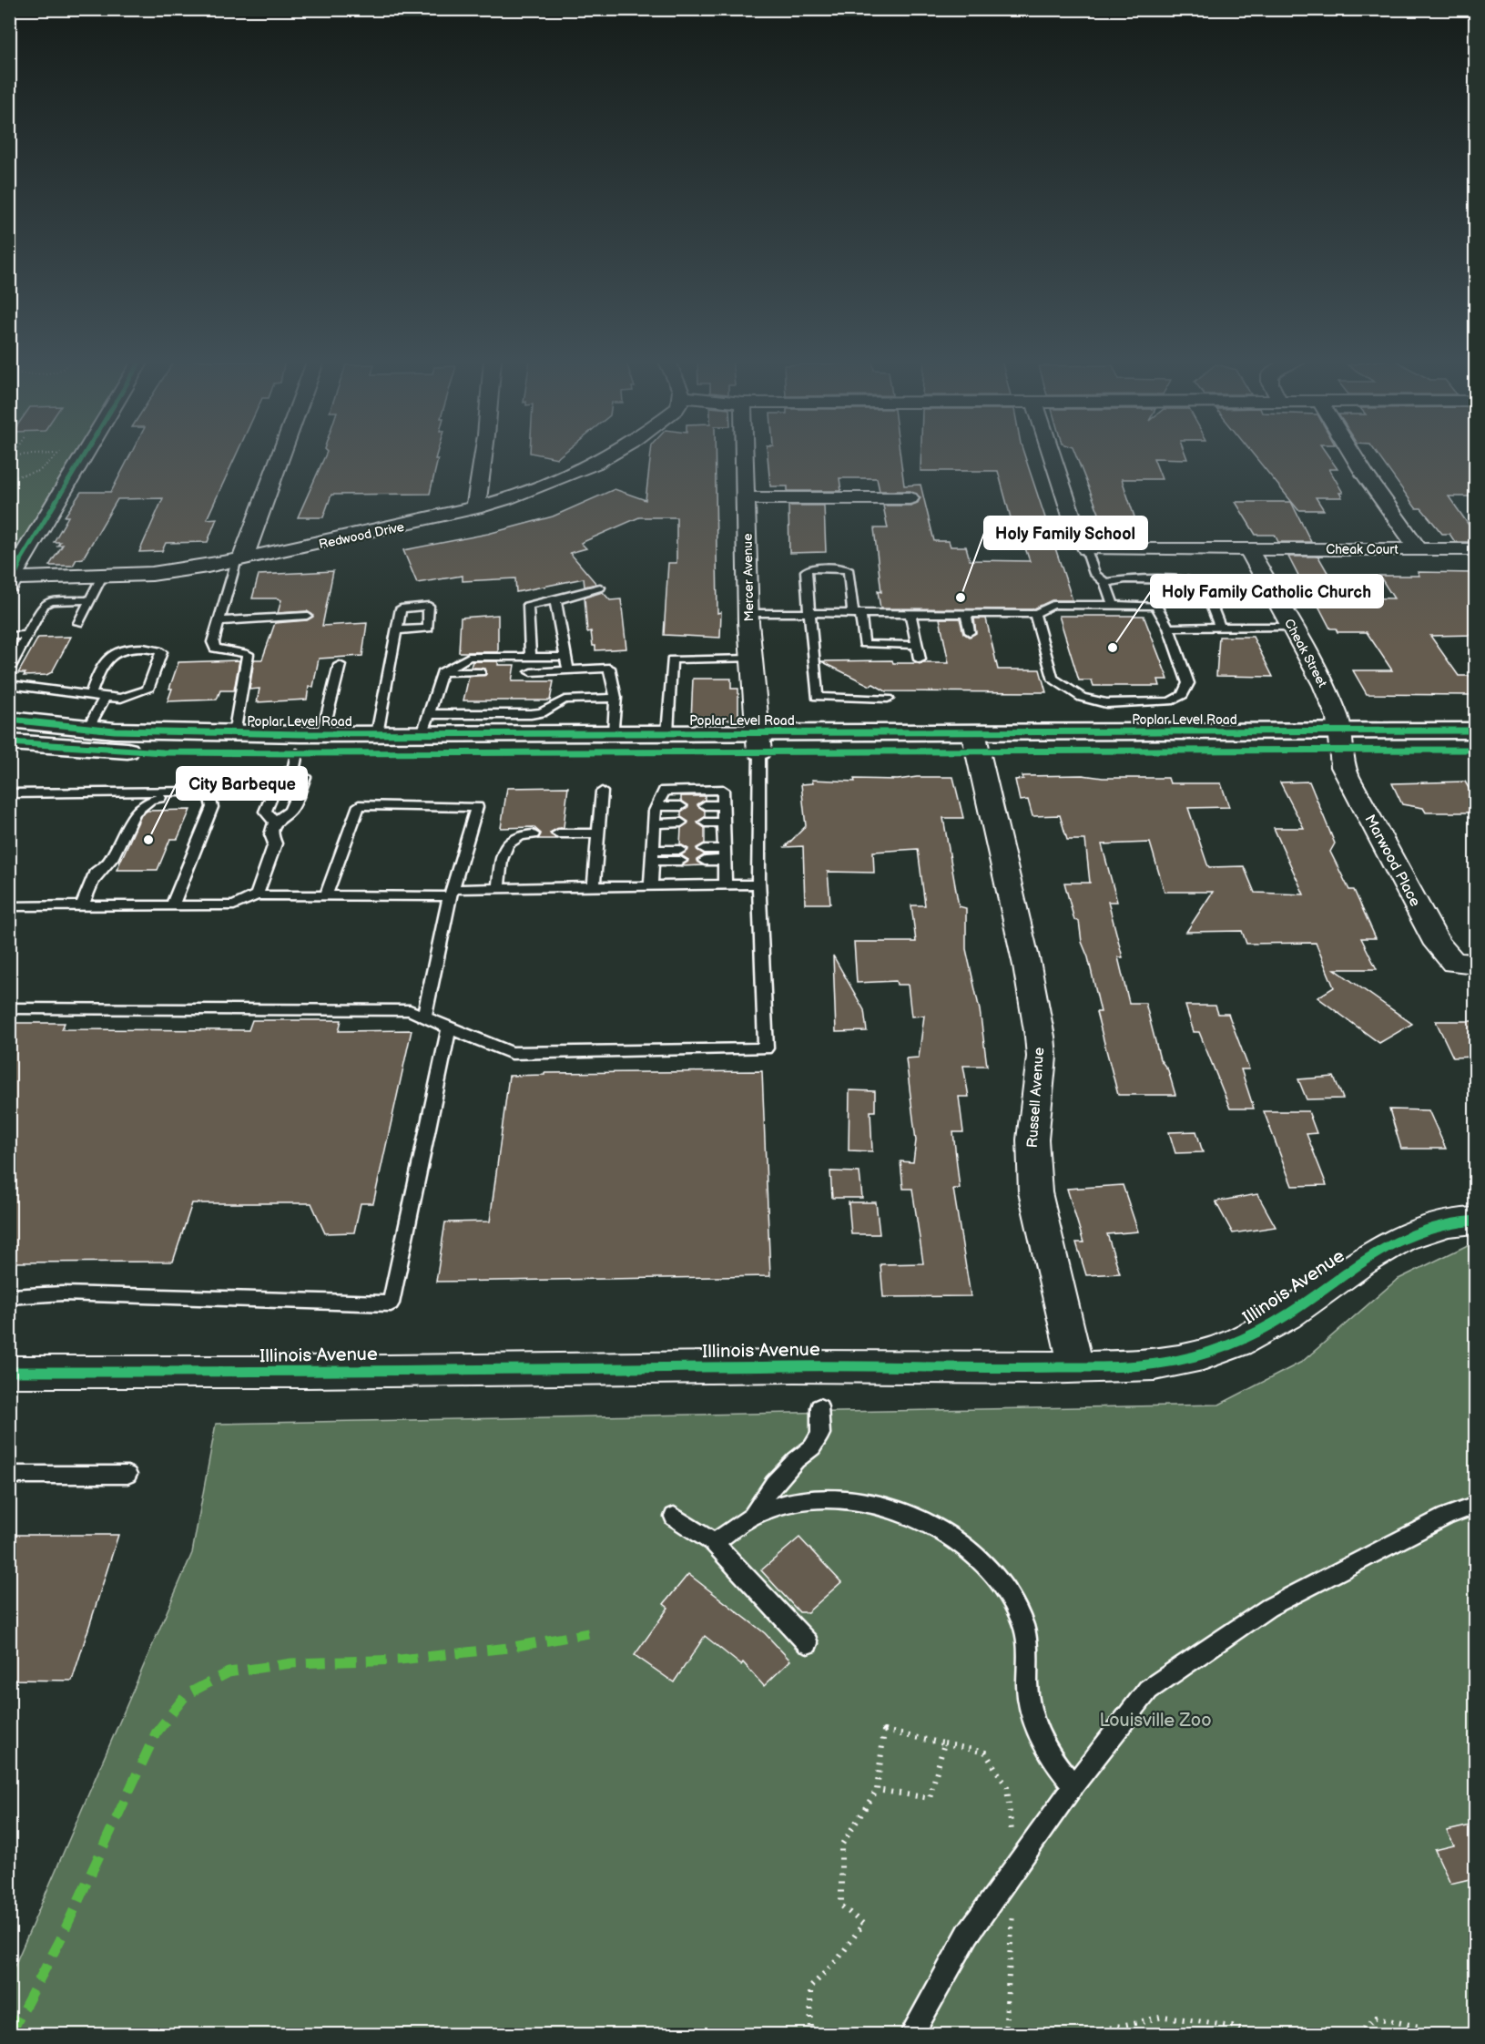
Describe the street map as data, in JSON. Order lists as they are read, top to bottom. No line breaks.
{"streets":{"main road":["Poplar Level Road"],"street":["Redwood Drive","Cheak Court","Mercer Avenue","Cheak Street","Marwood Place","Russell Avenue","Illinois Avenue"]},"crossings":[["Cheak Court","Cheak Street"],["Mercer Avenue","Poplar Level Road"],["Cheak Street","Poplar Level Road"],["Cheak Street","Marwood Place"],["Poplar Level Road","Marwood Place"],["Poplar Level Road","Russell Avenue"],["Russell Avenue","Illinois Avenue"]],"parks":["Louisville Zoo"],"places":["Holy Family School","Holy Family Catholic Church","City Barbeque"]}
